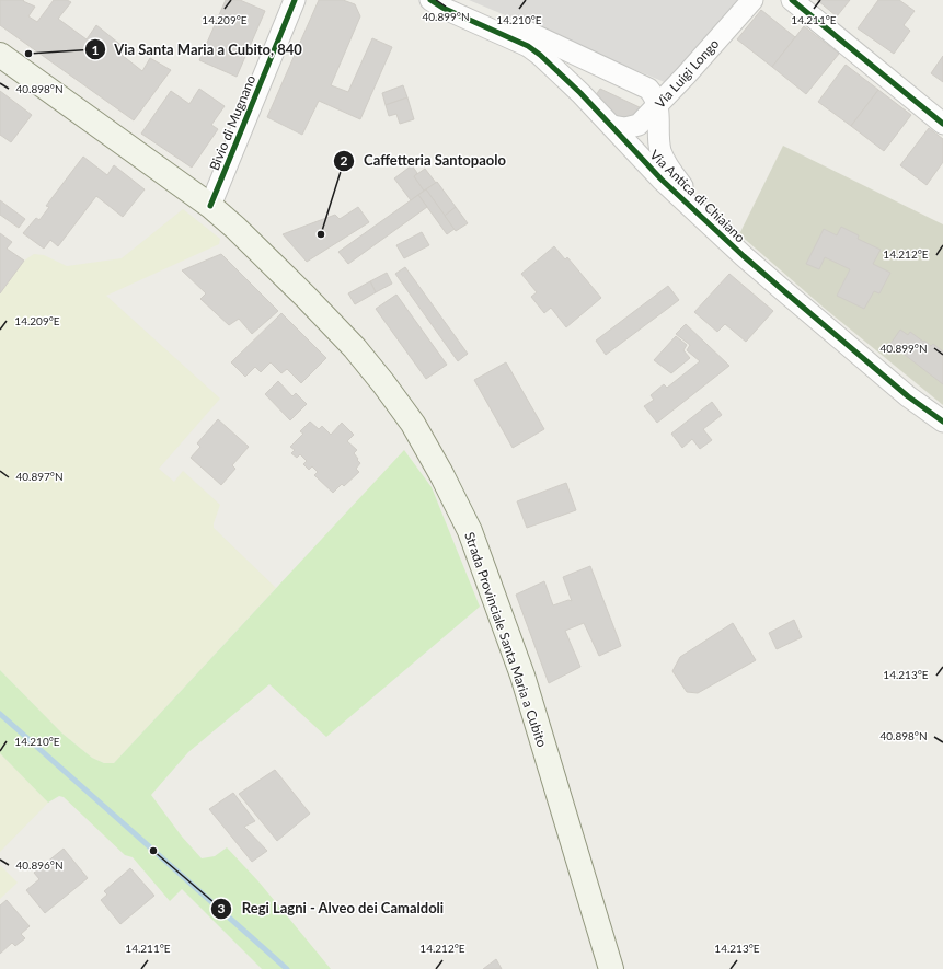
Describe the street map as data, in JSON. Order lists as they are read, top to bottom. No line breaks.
{"streets":{"main road":["Strada Provinciale Santa Maria a Cubito"],"street":["Via Luigi Longo","Bivio di Mugnano","Via Antica di Chiaiano"]},"crossings":[["Via Luigi Longo","Via Antica di Chiaiano"],["Bivio di Mugnano","Strada Provinciale Santa Maria a Cubito"]],"places":["Via Santa Maria a Cubito, 840","Caffetteria Santopaolo","Regi Lagni - Alveo dei Camaldoli"],"coordinates":["40.899°N","14.209°E","14.210°E","14.211°E","40.898°N","14.212°E","40.897°N","14.213°E","40.896°N"]}
